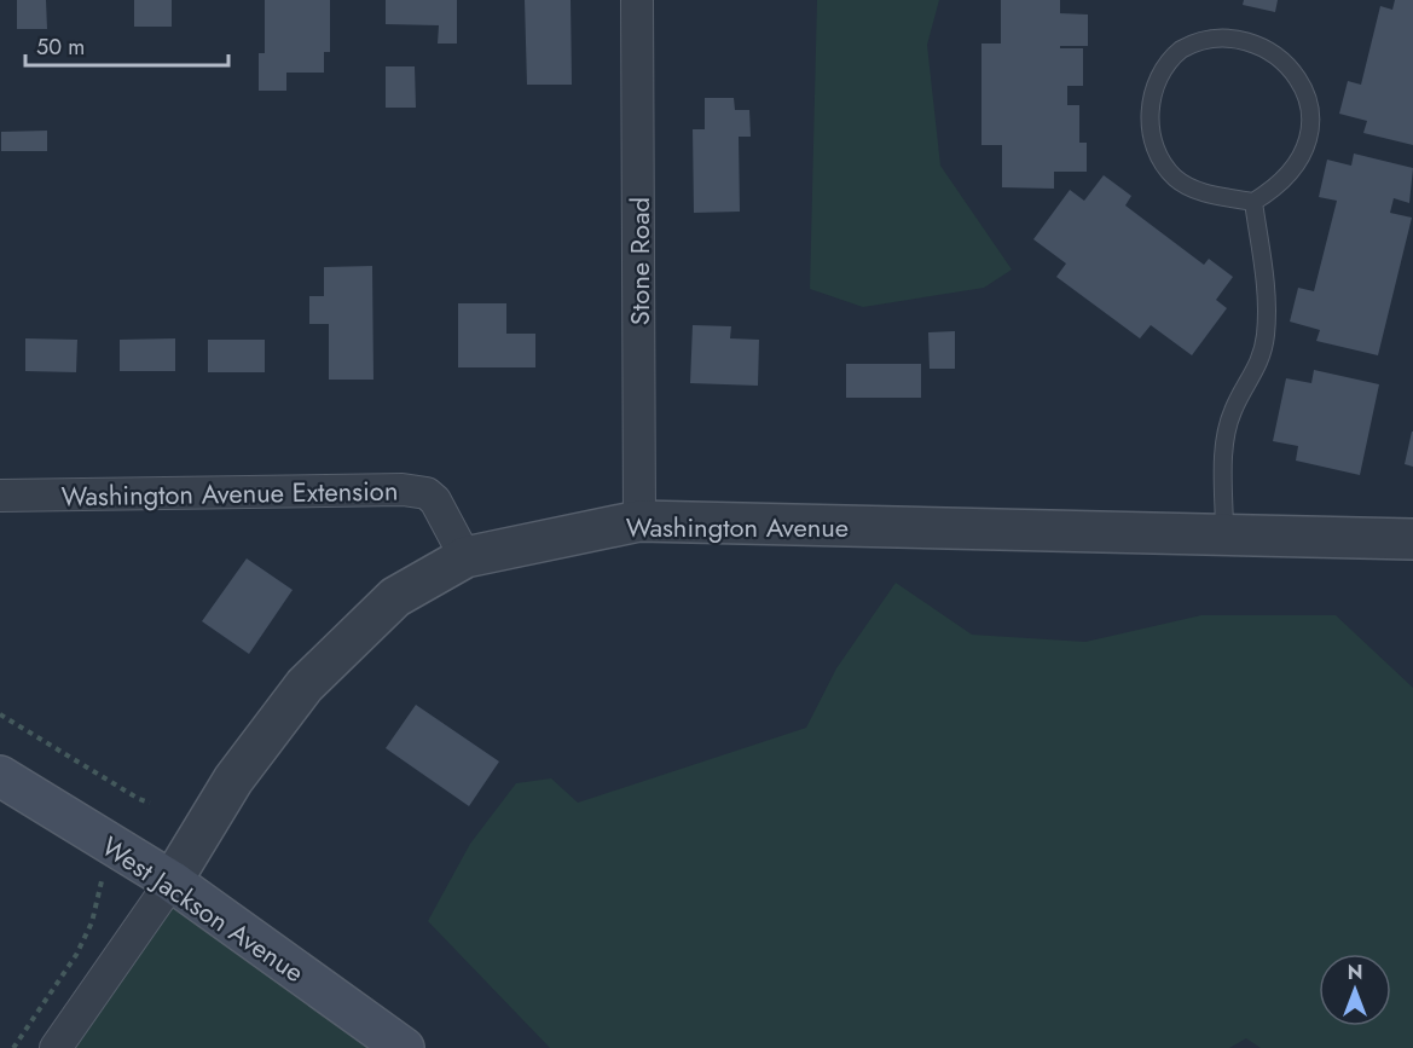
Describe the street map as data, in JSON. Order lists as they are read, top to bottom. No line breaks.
{"streets":{"main road":["West Jackson Avenue"],"street":["Stone Road","Washington Avenue Extension","Washington Avenue"]},"crossings":[["Stone Road","Washington Avenue"],["Washington Avenue Extension","Washington Avenue"],["Washington Avenue","West Jackson Avenue"]],"scale_bar":"50 m","north":"top"}
